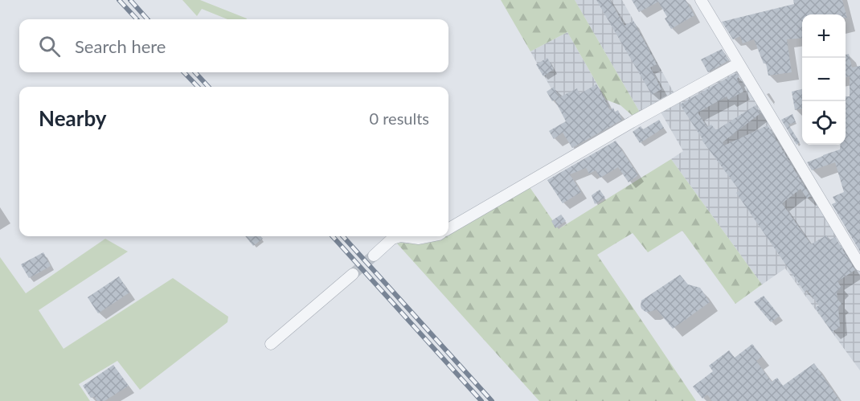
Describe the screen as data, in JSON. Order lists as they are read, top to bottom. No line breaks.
{"page":{"map_buttons":["+","−"],"search":"Search here","heading":["Nearby","0 results"]}}
